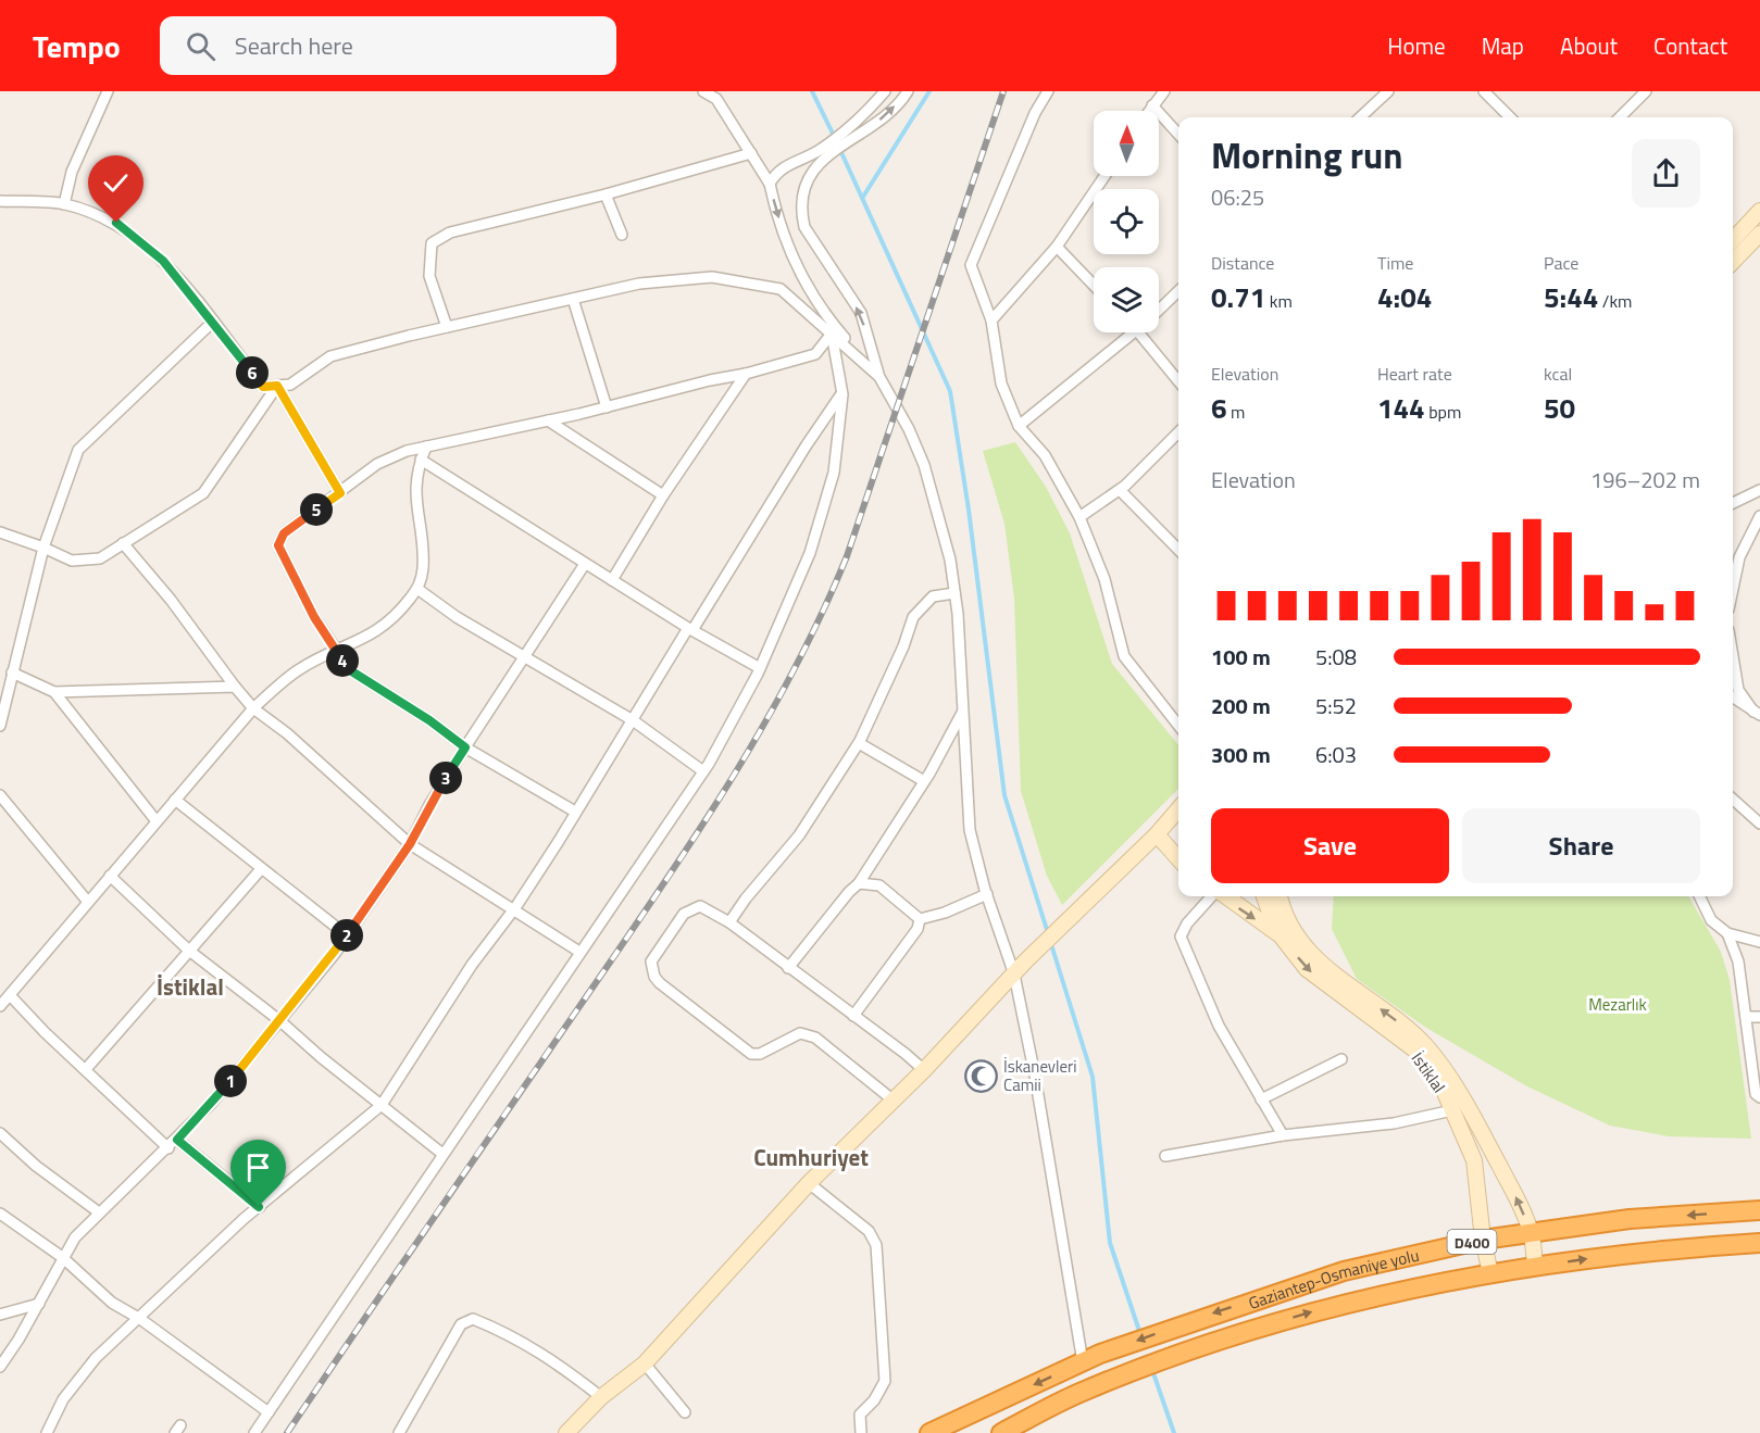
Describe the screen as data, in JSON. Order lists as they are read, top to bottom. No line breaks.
{"streets":{"highway":["D400","Gaziantep-Osmaniye yolu"],"street":["İstiklal"]},"crossings":[["İstiklal","Gaziantep-Osmaniye yolu"]],"districts":["İstiklal","Cumhuriyet"],"parks":["Mezarlık"],"places":{"mosque":["İskanevleri Camii"]},"north":"top","page":{"header":"Tempo","search":"Search here","nav":["Home","Map","About","Contact"],"heading":["Morning run","06:25"],"stats":[["Distance","0.71 km"],["Time","4:04"],["Pace","5:44 /km"],["Elevation","6 m"],["Heart rate","144 bpm"],["kcal","50"]],"pins":["6","5","4","3","2","1"],"chart":["Elevation","196–202 m"],"list":[{"name":"100 m","note":"5:08"},{"name":"200 m","note":"5:52"},{"name":"300 m","note":"6:03"}],"buttons":["Save","Share"]}}
